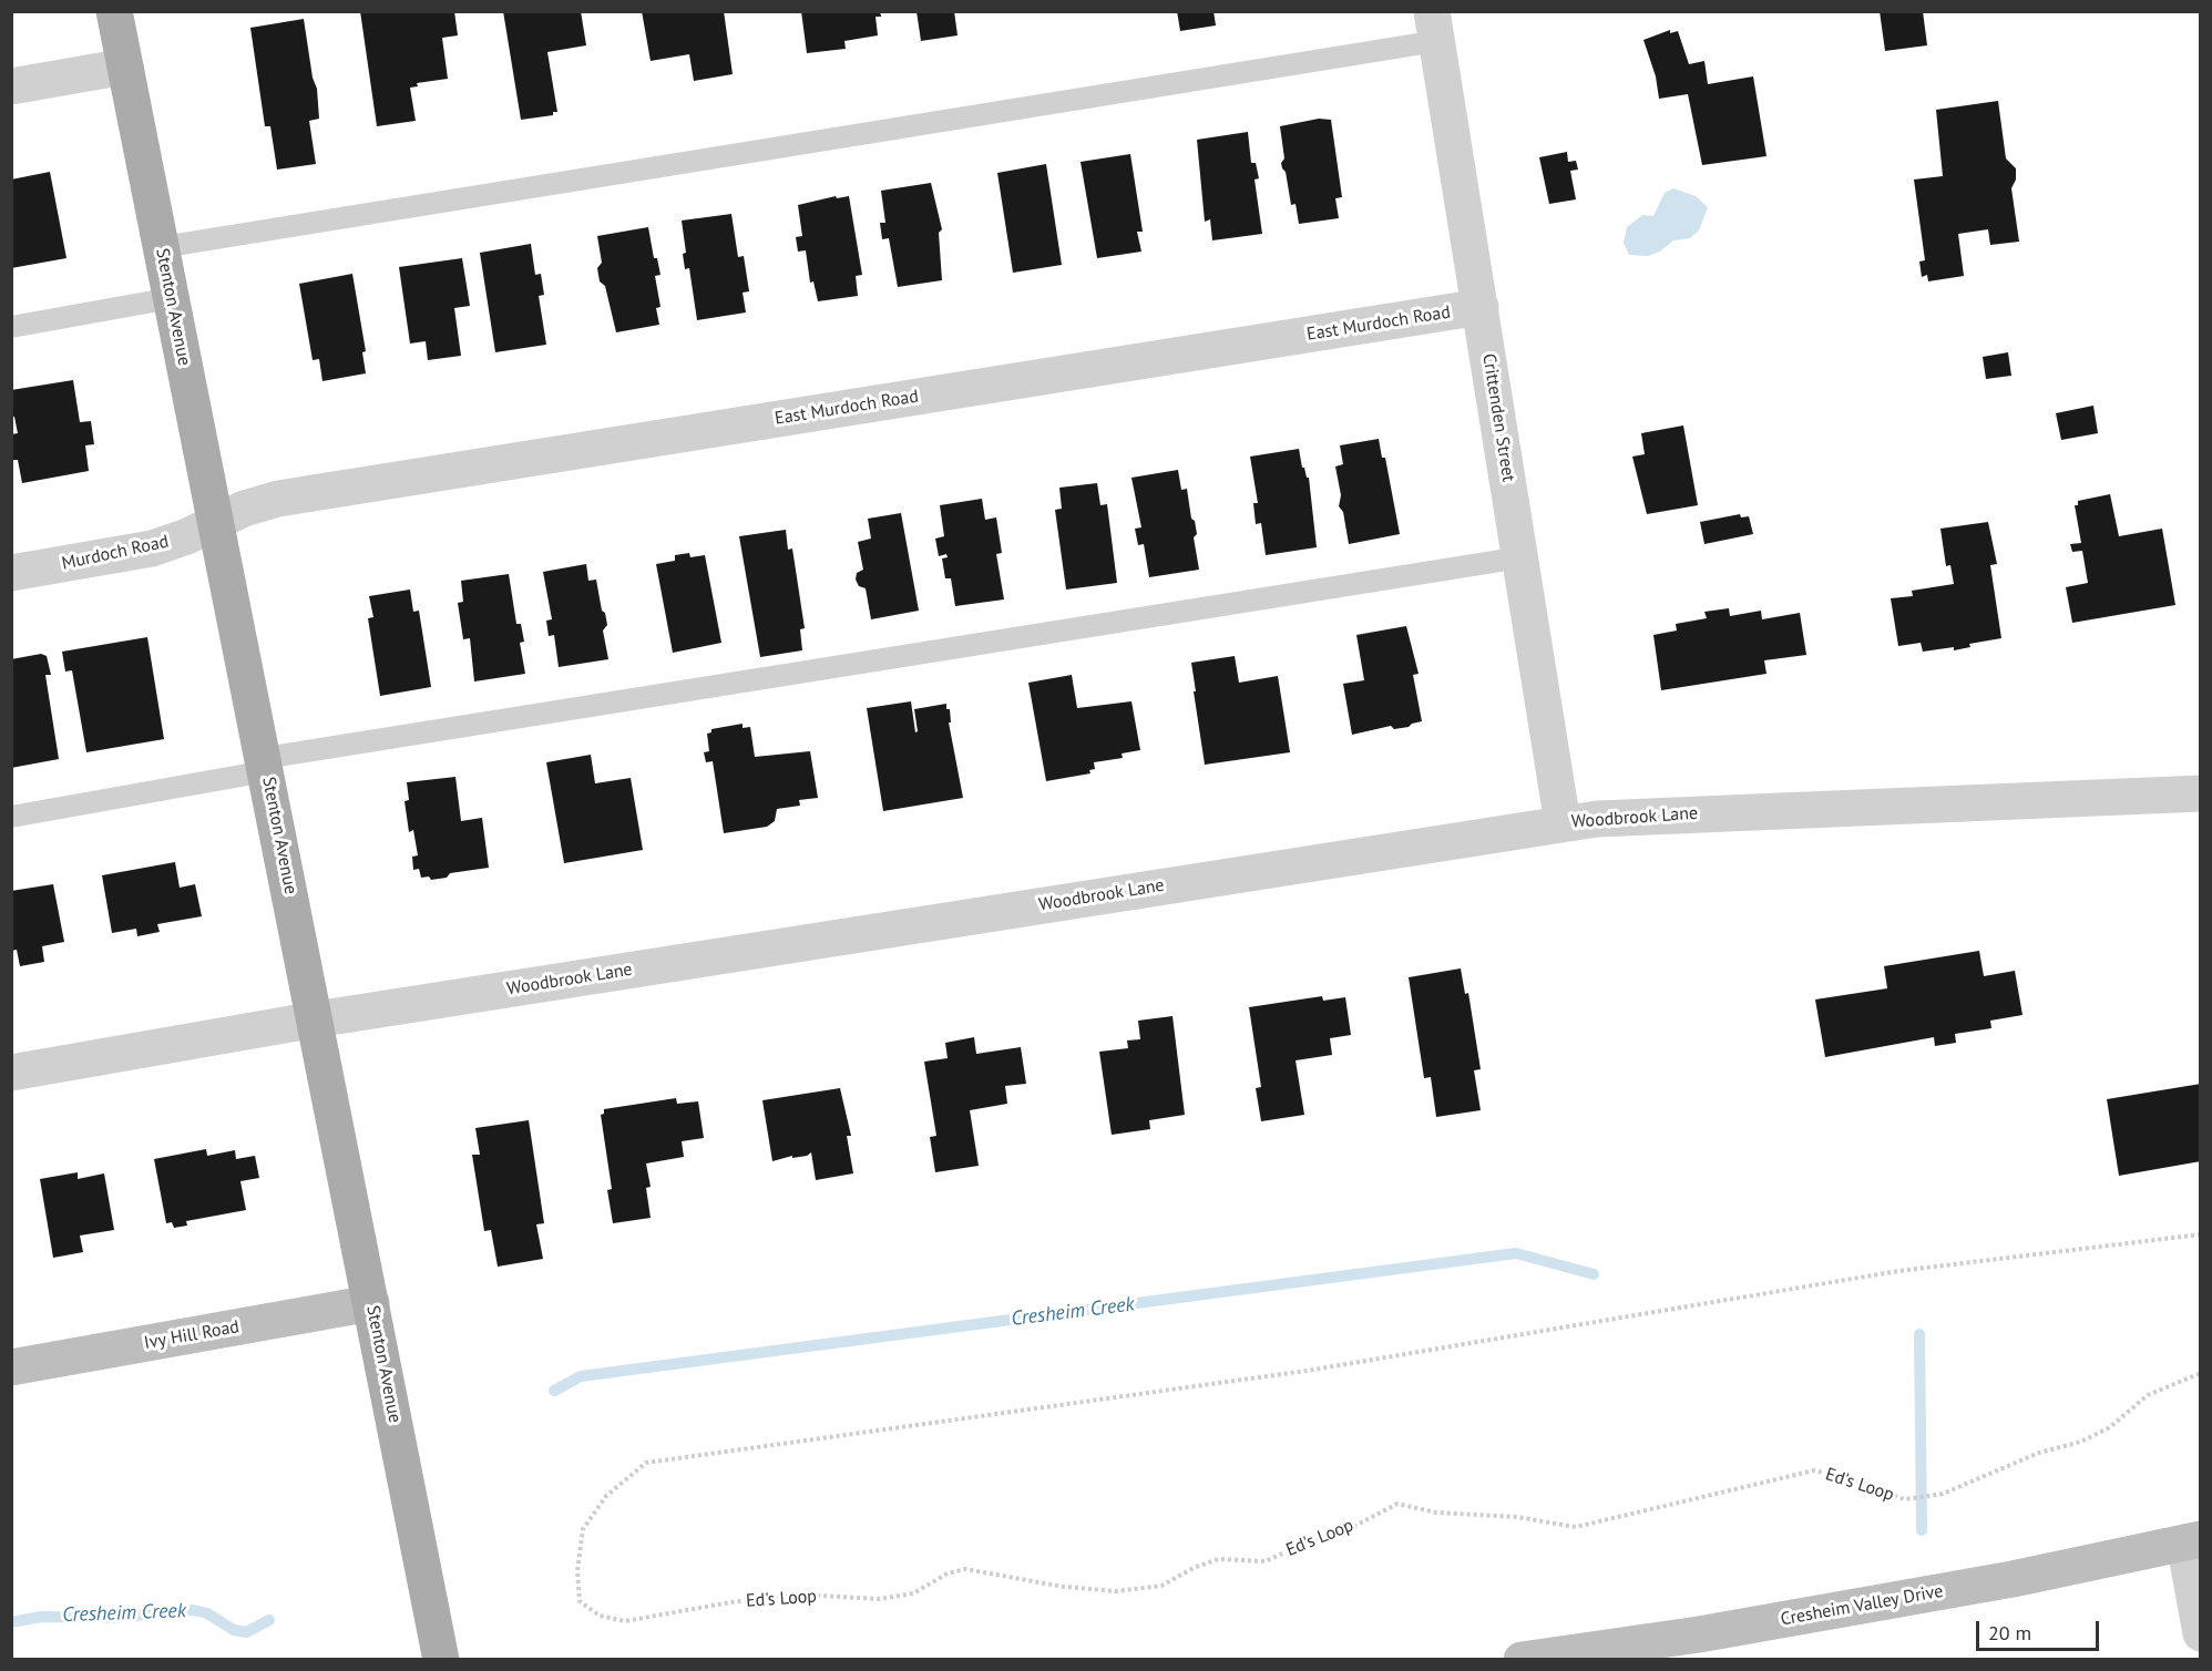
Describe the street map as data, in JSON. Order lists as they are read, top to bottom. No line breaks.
{"streets":{"main road":["Stenton Avenue","Ivy Hill Road","Cresheim Valley Drive"],"street":["East Murdoch Road","Crittenden Street","Murdoch Road","Woodbrook Lane"],"path":["Ed's Loop"]},"crossings":[["Stenton Avenue","East Murdoch Road"],["Stenton Avenue","Murdoch Road"],["Stenton Avenue","Woodbrook Lane"],["Stenton Avenue","Ivy Hill Road"],["East Murdoch Road","Crittenden Street"],["East Murdoch Road","Murdoch Road"],["Crittenden Street","Woodbrook Lane"]],"water":["Cresheim Creek"],"scale_bar":"20 m"}
